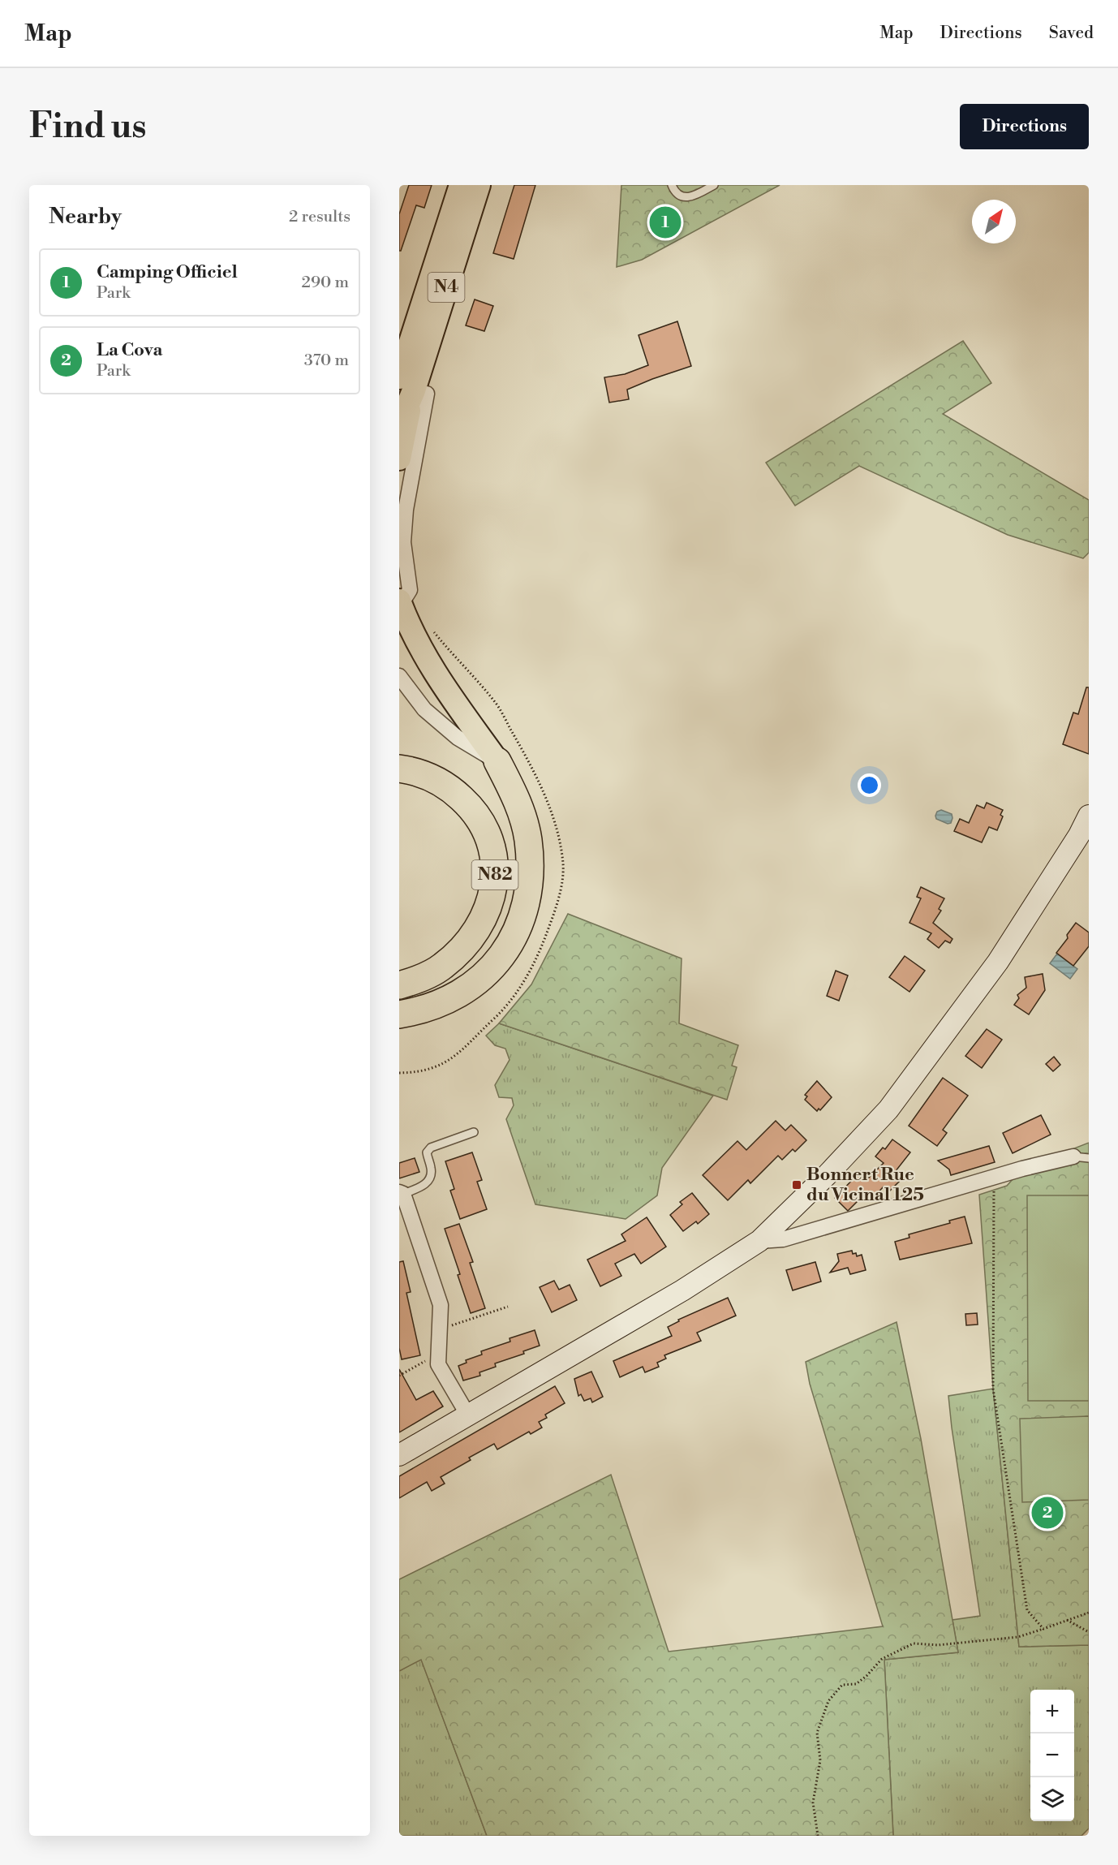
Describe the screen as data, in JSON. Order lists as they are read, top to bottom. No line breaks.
{"streets":{"highway":["N82"],"main road":["N4"]},"places":{"transit":["Bonnert Rue du Vicinal 125"]},"north":"top right","page":{"header":"Map","nav":["Map","Directions","Saved"],"buttons":"Directions","title":"Find us","heading":["Nearby","2 results"],"pins":["1","2"],"list":[{"mark":"1","name":"Camping Officiel","note":"Park","value":"290 m"},{"mark":"2","name":"La Cova","note":"Park","value":"370 m"}],"map_buttons":["+","−"]}}
